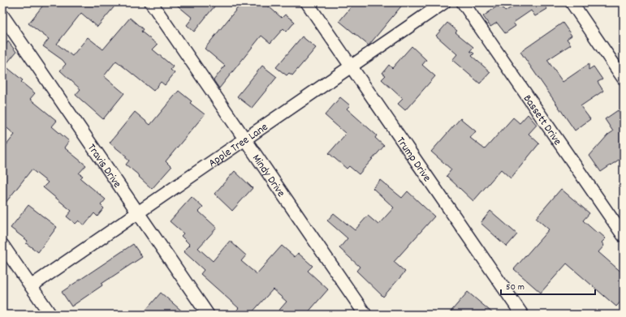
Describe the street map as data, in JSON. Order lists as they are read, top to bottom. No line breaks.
{"streets":{"street":["Bassett Drive","Apple Tree Lane","Trump Drive","Travis Drive","Mindy Drive"]},"crossings":[["Apple Tree Lane","Trump Drive"],["Apple Tree Lane","Travis Drive"],["Apple Tree Lane","Mindy Drive"]],"scale_bar":"50 m"}
